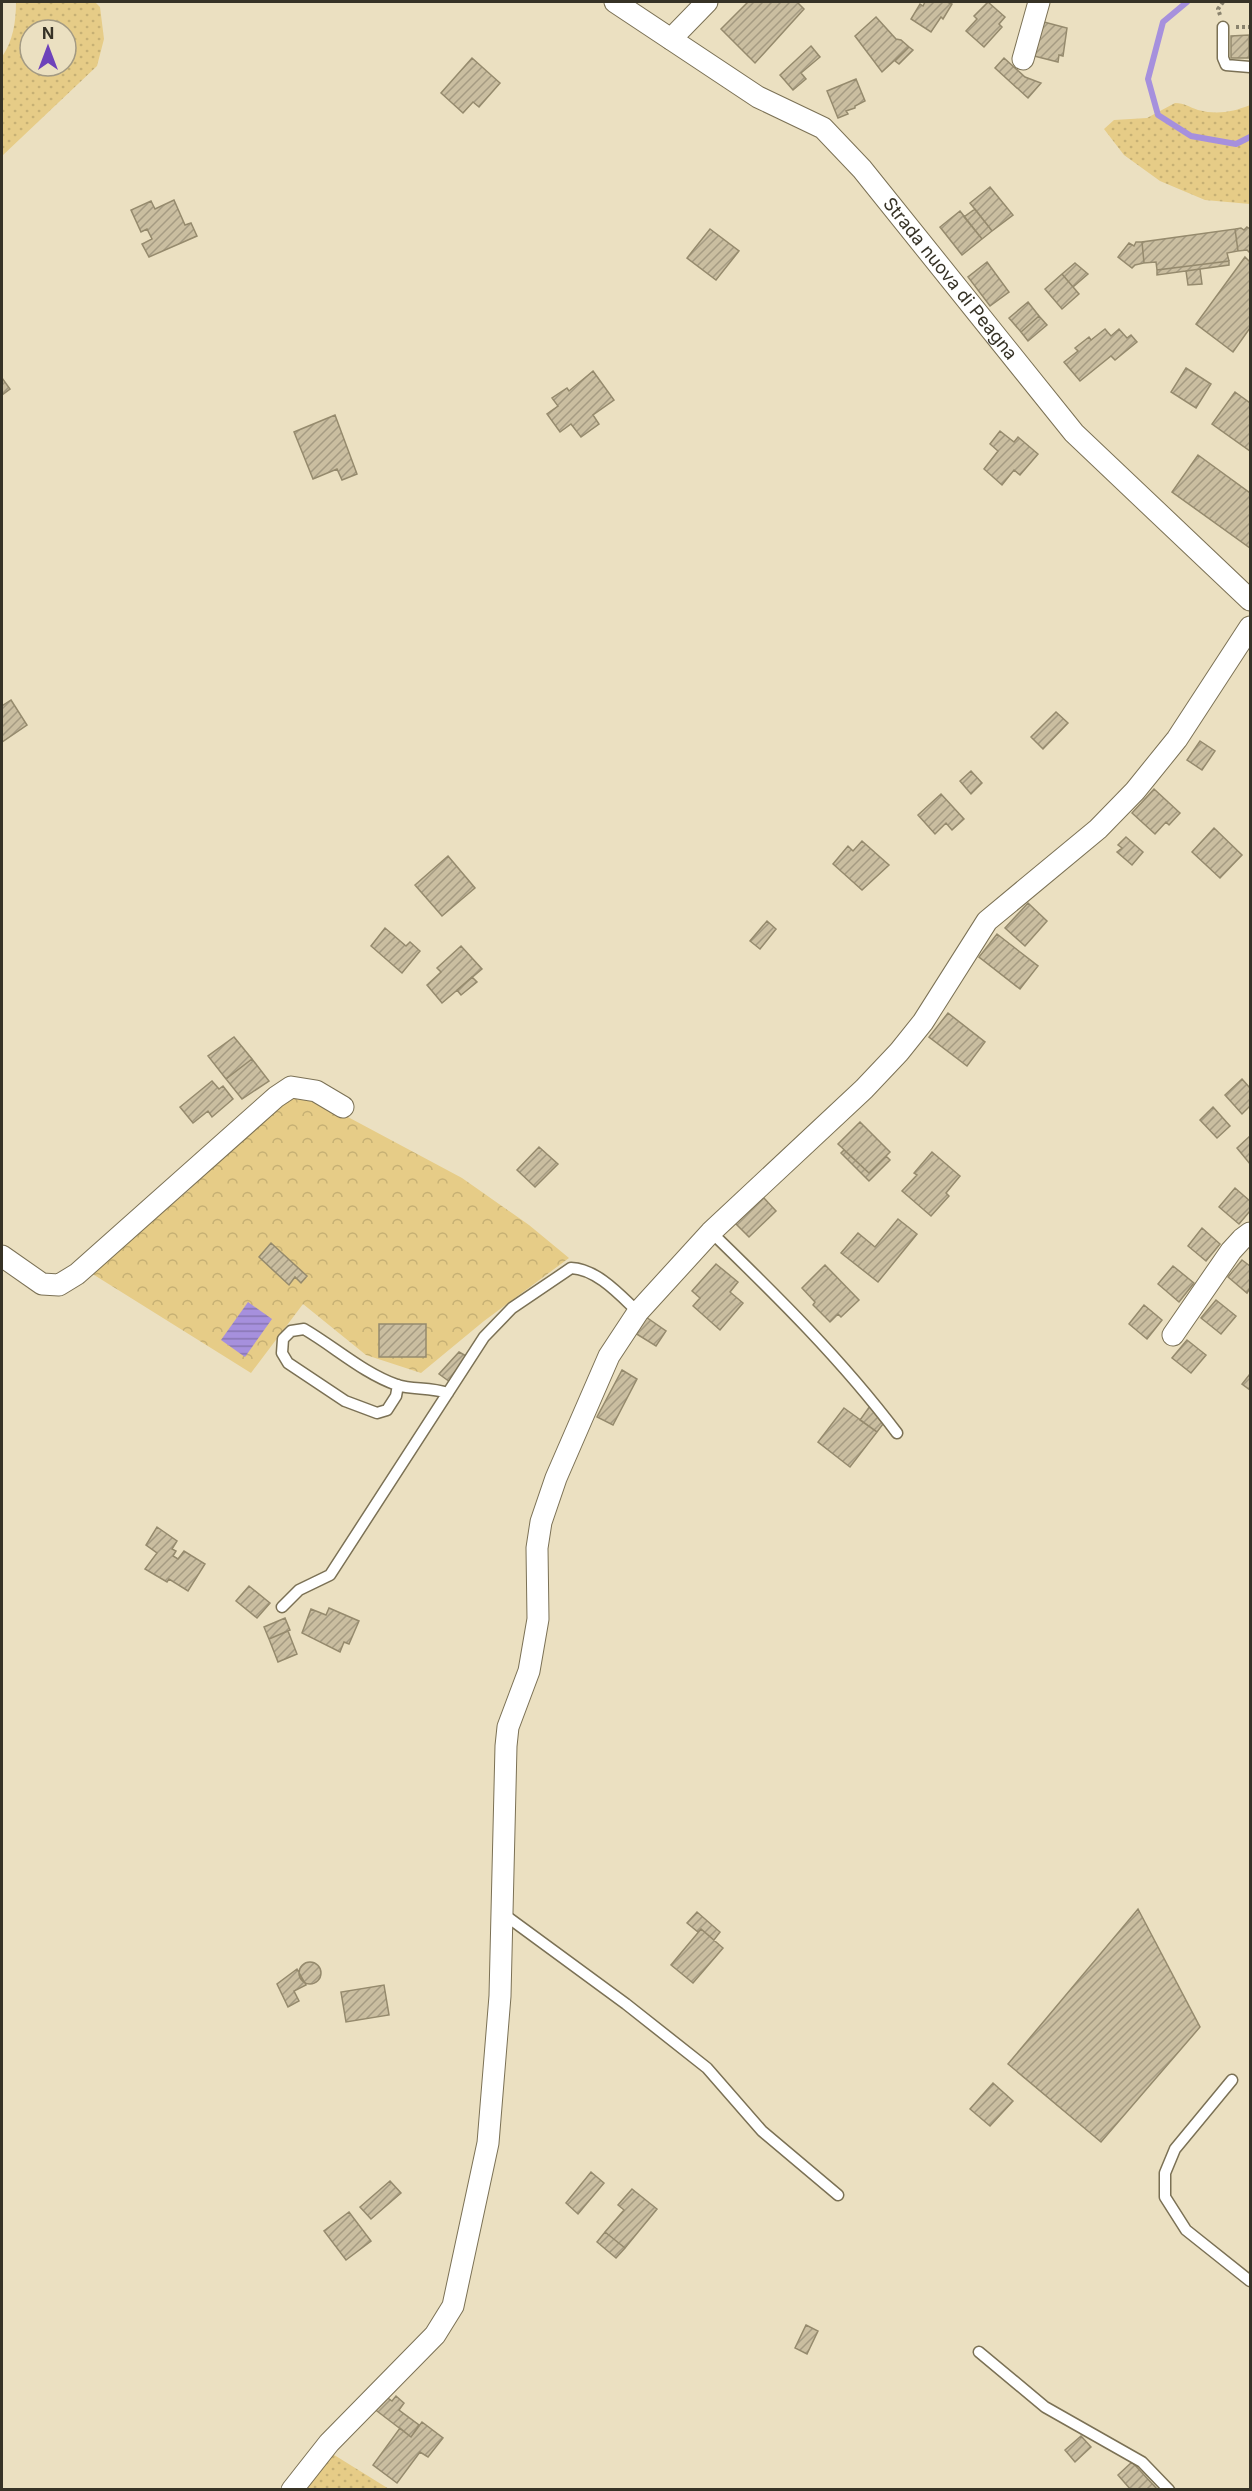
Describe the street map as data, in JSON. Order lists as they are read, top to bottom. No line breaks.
{"streets":{"street":["Strada nuova di Peagna"]},"north":"top"}
